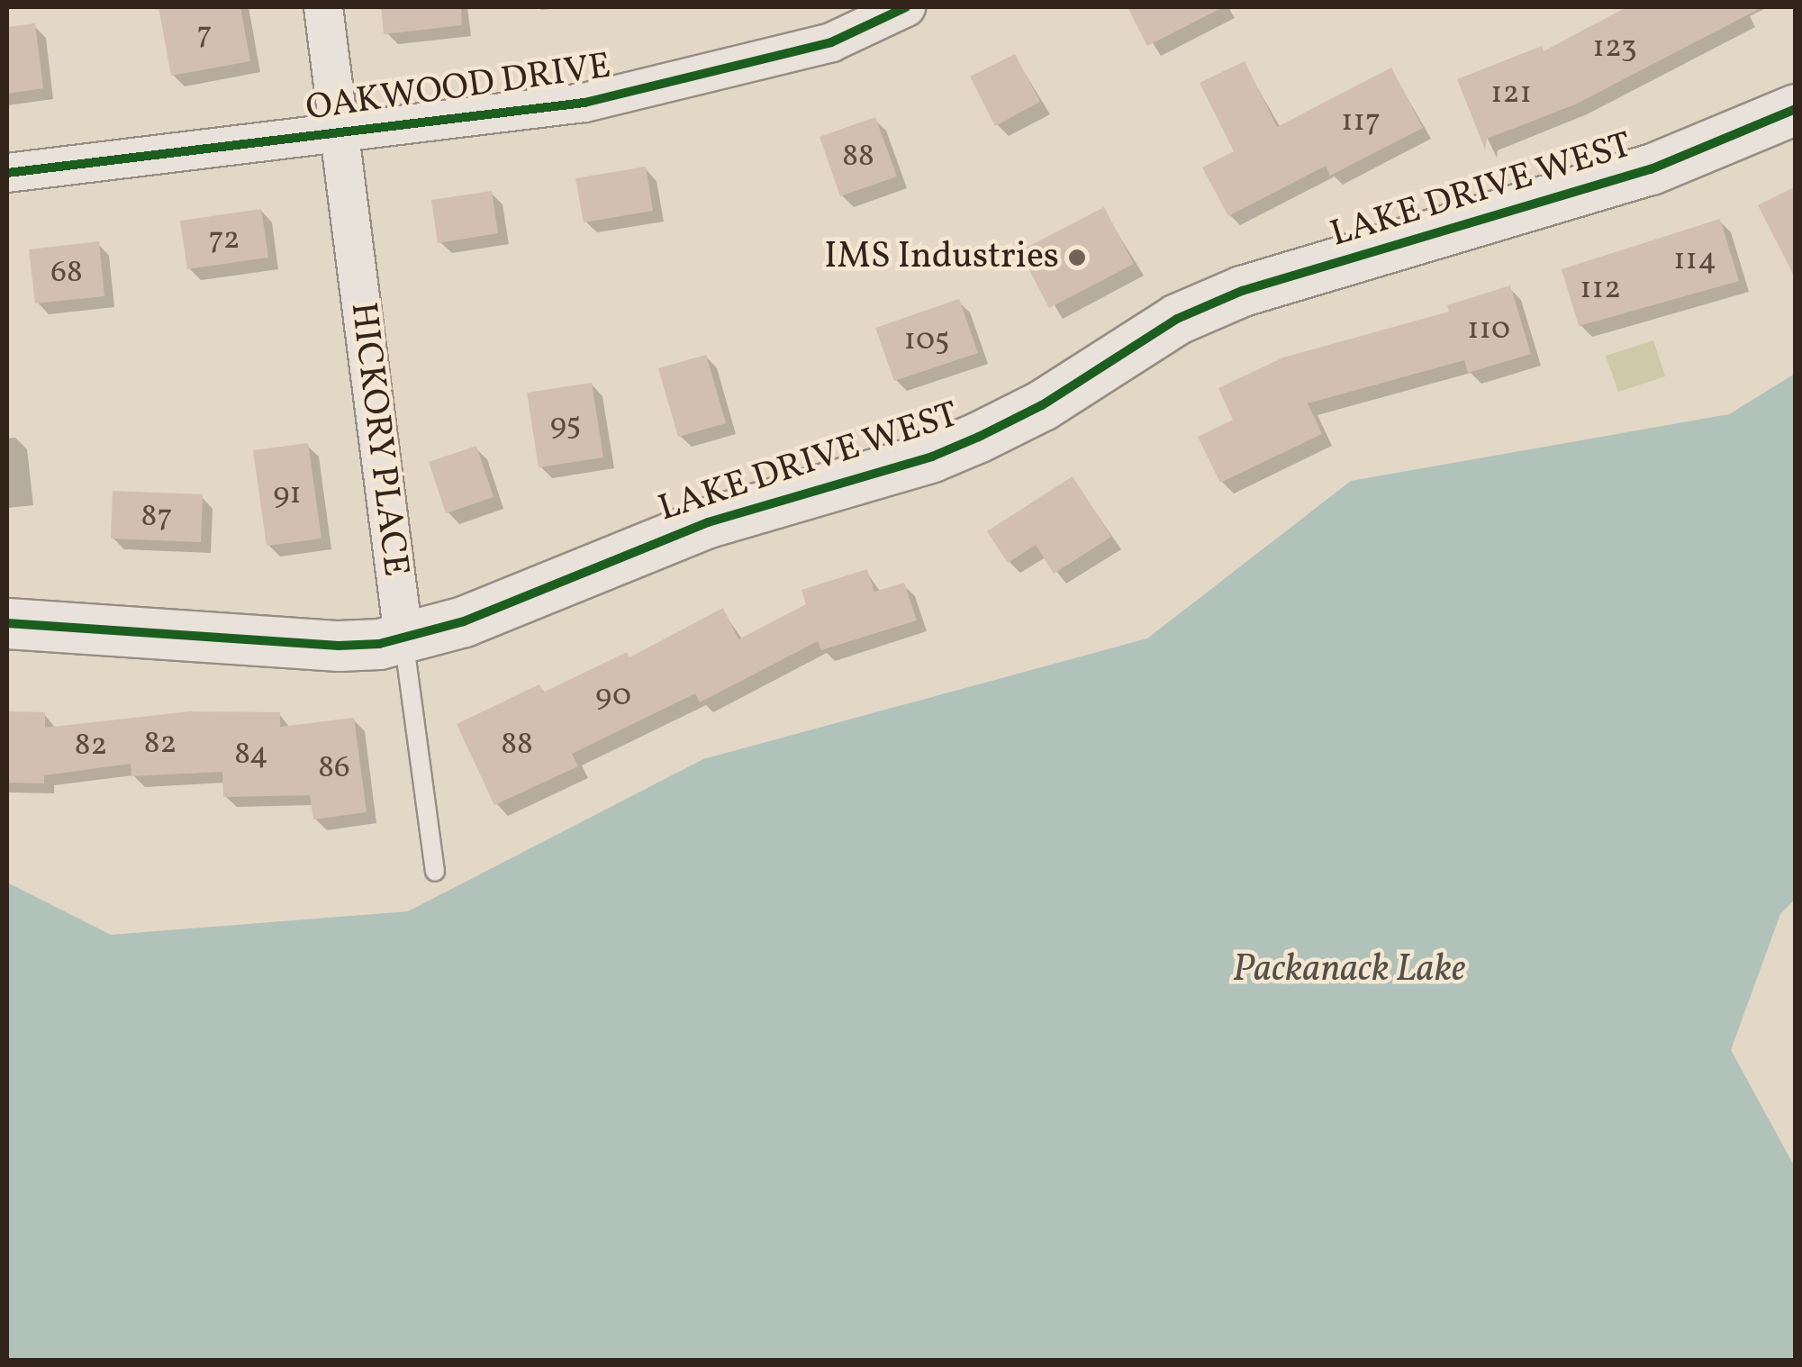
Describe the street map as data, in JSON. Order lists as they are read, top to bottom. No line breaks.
{"streets":{"street":["OAKWOOD DRIVE","LAKE DRIVE WEST","HICKORY PLACE"]},"crossings":[["OAKWOOD DRIVE","HICKORY PLACE"],["LAKE DRIVE WEST","HICKORY PLACE"]],"water":["Packanack Lake"],"places":["IMS Industries"],"house_numbers":["7","123","121","117","88","72","114","68","112","110","105","95","91","87","90","82","88","82","84","86"]}
